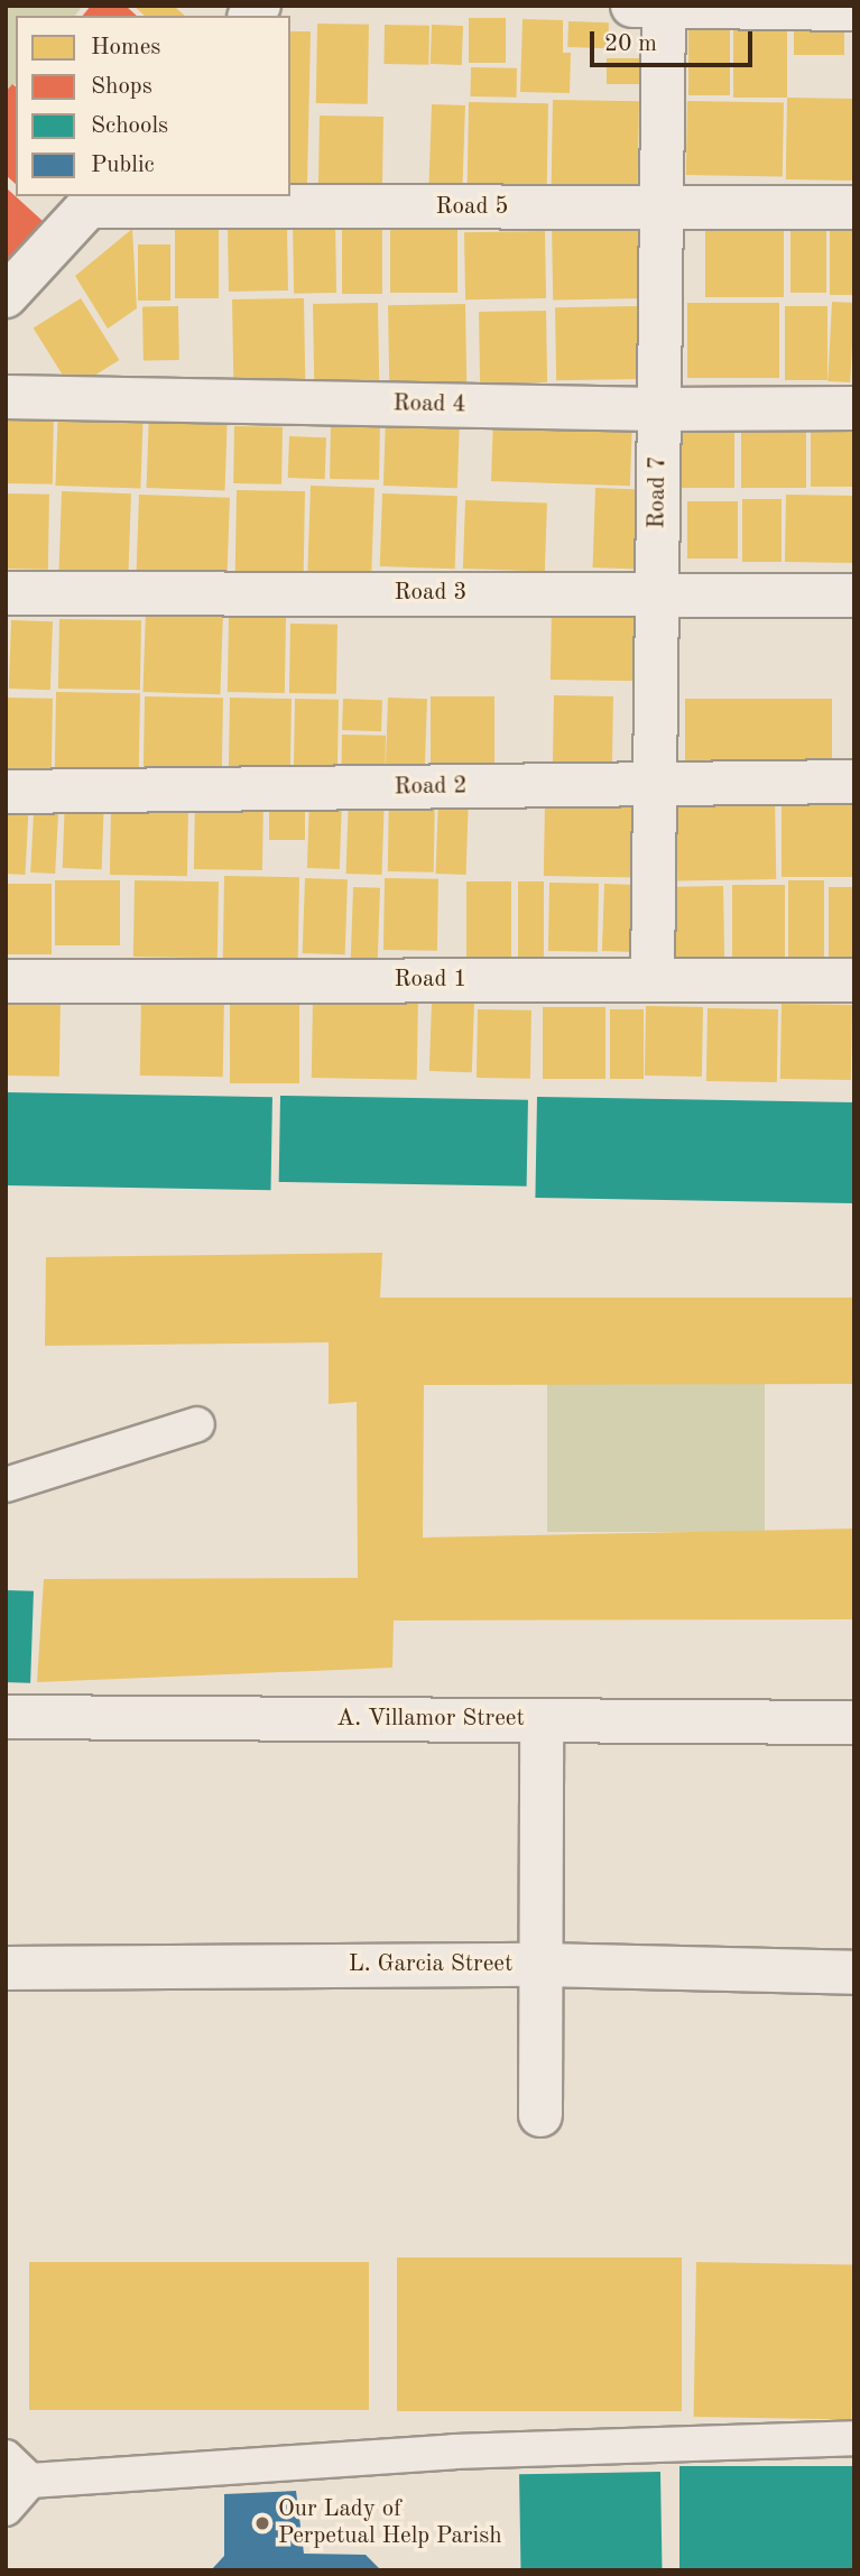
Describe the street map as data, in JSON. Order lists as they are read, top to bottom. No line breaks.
{"streets":{"street":["Road 5","Road 4","Road 7","Road 3","Road 2","Road 1","A. Villamor Street","L. Garcia Street"]},"crossings":[["Road 5","Road 7"],["Road 4","Road 7"],["Road 7","Road 3"],["Road 7","Road 2"],["Road 7","Road 1"]],"places":["Our Lady of Perpetual Help Parish"],"legend":["Homes","Shops","Schools","Public"],"scale_bar":"20 m"}
